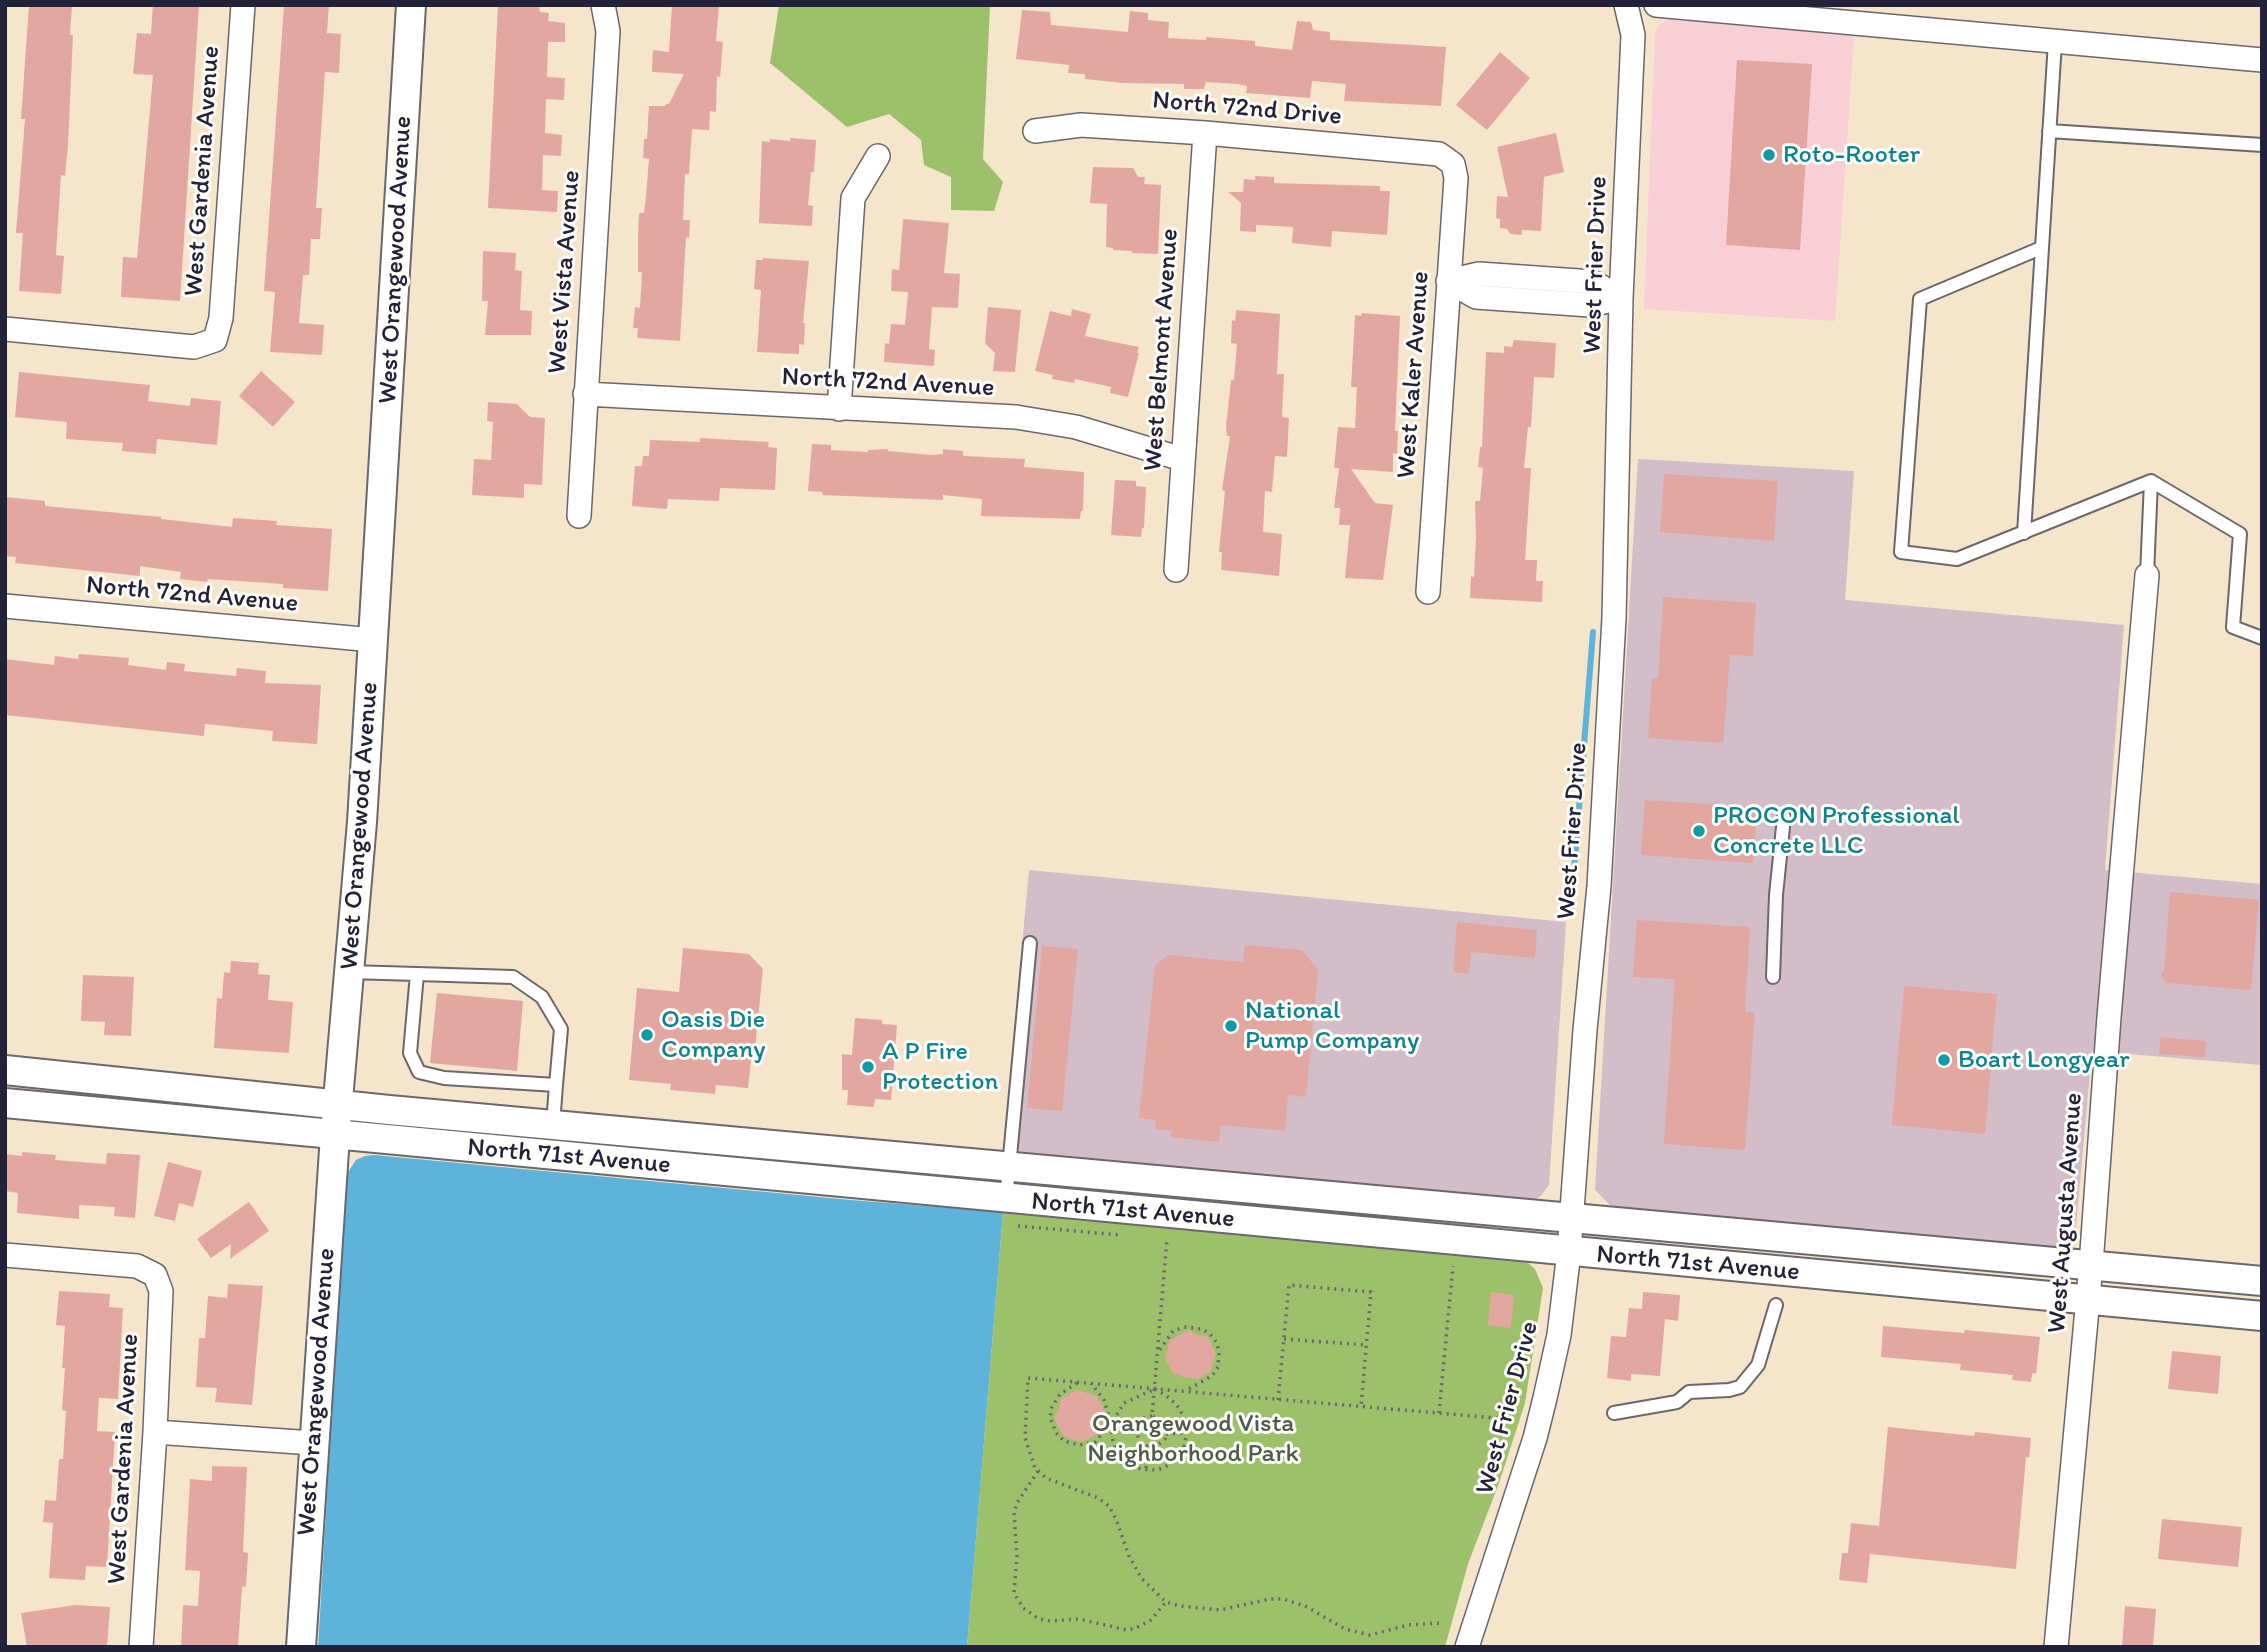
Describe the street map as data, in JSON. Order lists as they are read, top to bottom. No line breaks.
{"streets":{"street":["North 72nd Drive","West Gardenia Avenue","West Orangewood Avenue","West Frier Drive","West Vista Avenue","West Belmont Avenue","West Kaler Avenue","North 72nd Avenue","North 71st Avenue","West Augusta Avenue"]},"crossings":[["North 72nd Drive","West Belmont Avenue"],["North 72nd Drive","West Kaler Avenue"],["West Orangewood Avenue","North 72nd Avenue"],["West Orangewood Avenue","North 71st Avenue"],["West Frier Drive","North 71st Avenue"],["West Vista Avenue","North 72nd Avenue"],["West Belmont Avenue","North 72nd Avenue"],["North 71st Avenue","West Augusta Avenue"]],"parks":["Orangewood Vista Neighborhood Park"],"places":["Roto-Rooter","PROCON Professional Concrete LLC","National Pump Company","Oasis Die Company","Boart Longyear","A P Fire Protection"]}
